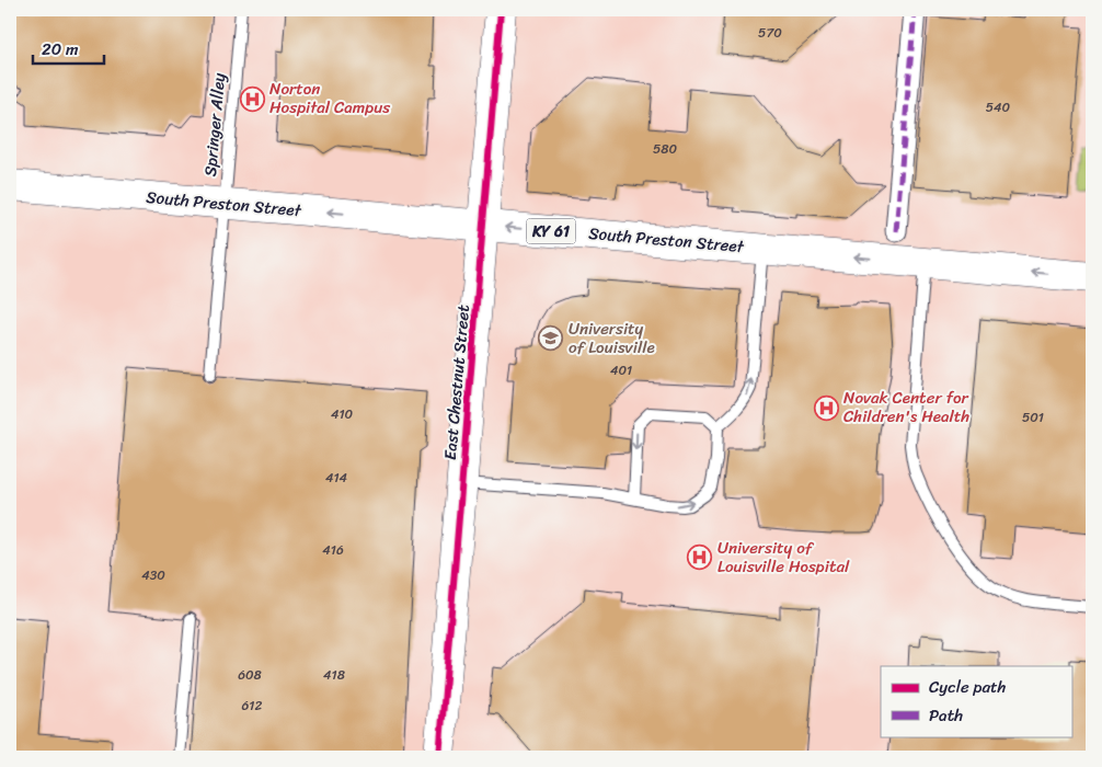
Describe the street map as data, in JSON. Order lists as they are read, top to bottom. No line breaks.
{"streets":{"main road":["South Preston Street","KY 61","East Chestnut Street"],"lane":["Springer Alley"]},"crossings":[["Springer Alley","South Preston Street"],["South Preston Street","East Chestnut Street"]],"one_way":["South Preston Street"],"places":{"hospital":["Norton Hospital Campus","Novak Center for Children's Health","University of Louisville Hospital"],"school or university":["University of Louisville"]},"house_numbers":["570","540","580","401","410","501","414","416","430","608","418","612"],"legend":["Cycle path","Path"],"scale_bar":"20 m"}
